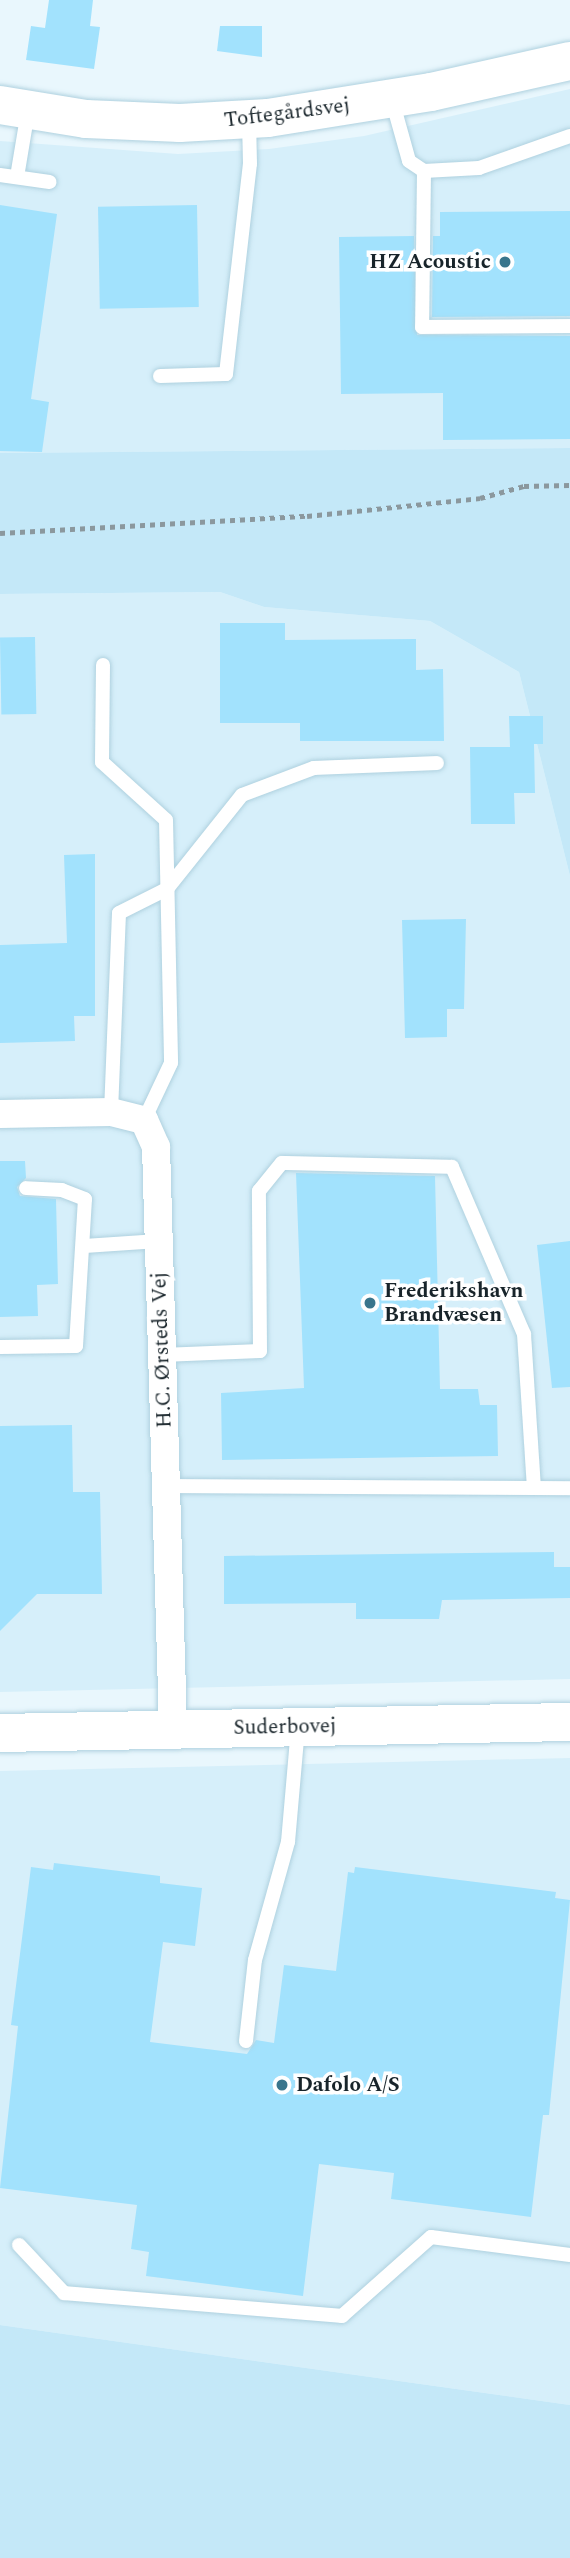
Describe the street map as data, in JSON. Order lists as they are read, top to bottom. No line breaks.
{"streets":{"street":["Toftegårdsvej","H.C. Ørsteds Vej","Suderbovej"]},"crossings":[["H.C. Ørsteds Vej","Suderbovej"]],"places":["HZ Acoustic","Frederikshavn Brandvæsen","Dafolo A/S"]}
